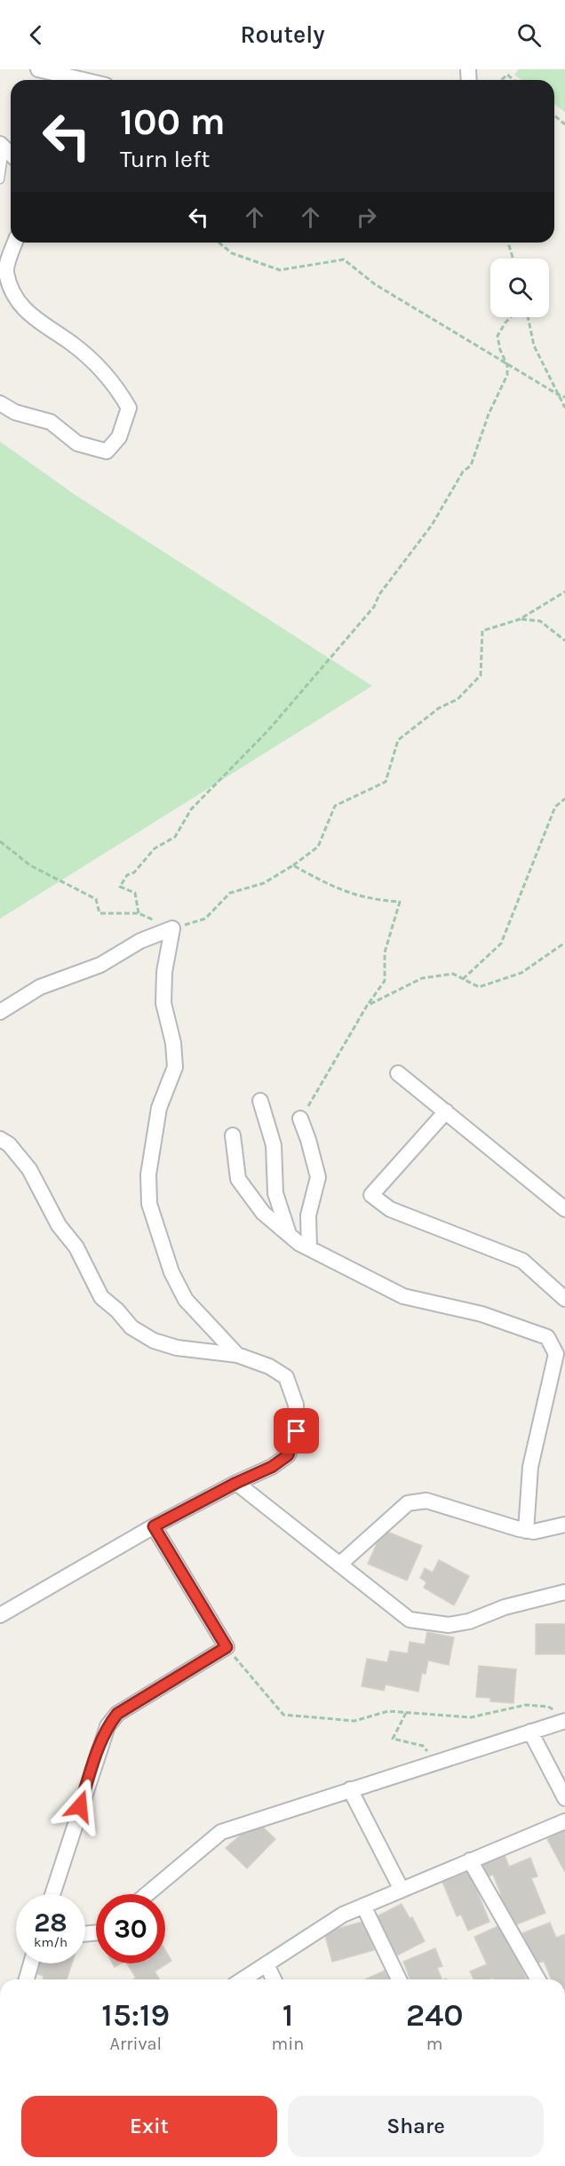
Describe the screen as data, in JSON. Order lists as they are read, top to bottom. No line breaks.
{"page":{"header":"Routely","turn":["100 m","Turn left"],"speed":"28 km/h","limit":"30","eta":["15:19","Arrival","1","min","240","m"],"buttons":["Exit","Share"]}}
